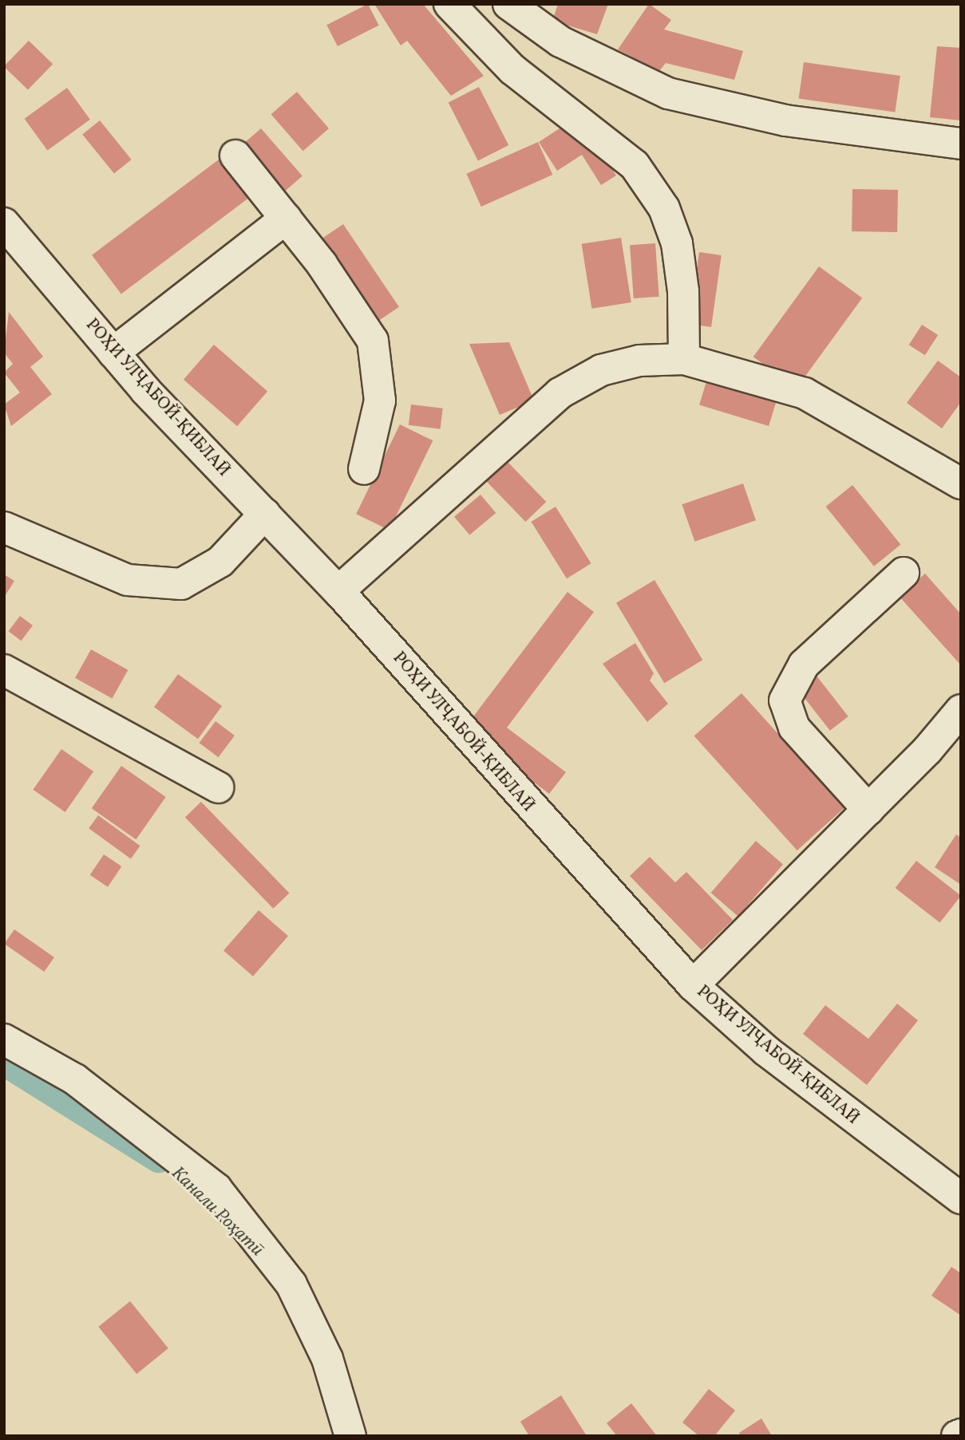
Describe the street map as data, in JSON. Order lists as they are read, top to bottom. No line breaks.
{"streets":{"street":["РОҲИ УЛҶАБОЙ-ҚИБЛАӢ"]},"water":["Канали Роҳатӣ"]}
